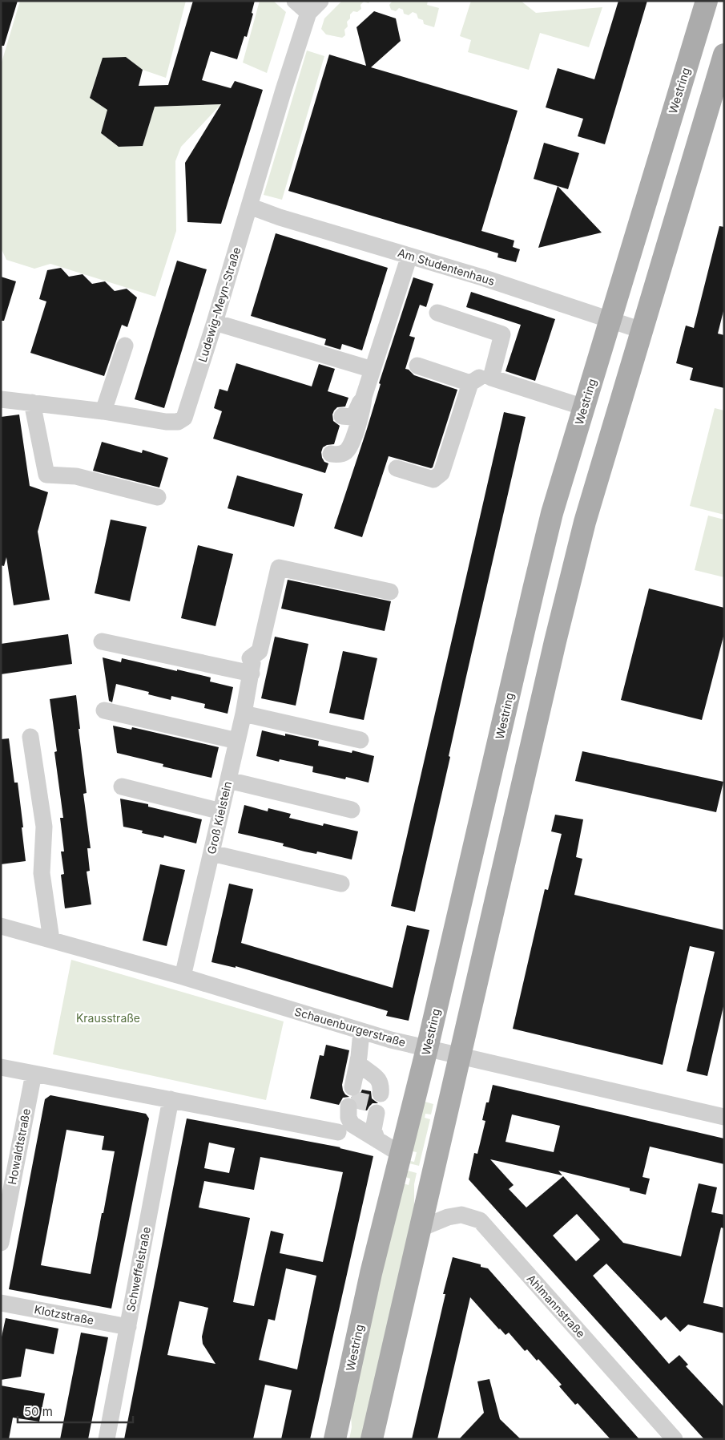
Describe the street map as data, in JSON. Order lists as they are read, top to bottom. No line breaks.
{"streets":{"main road":["Westring"],"street":["Am Studentenhaus","Ludewig-Meyn-Straße","Groß Kielstein","Schauenburgerstraße","Howaldtstraße","Schweffelstraße","Ahlmannstraße","Klotzstraße"]},"crossings":[["Westring","Am Studentenhaus"],["Westring","Schauenburgerstraße"],["Am Studentenhaus","Ludewig-Meyn-Straße"],["Groß Kielstein","Schauenburgerstraße"],["Schweffelstraße","Klotzstraße"]],"parks":["Krausstraße"],"scale_bar":"50 m"}
